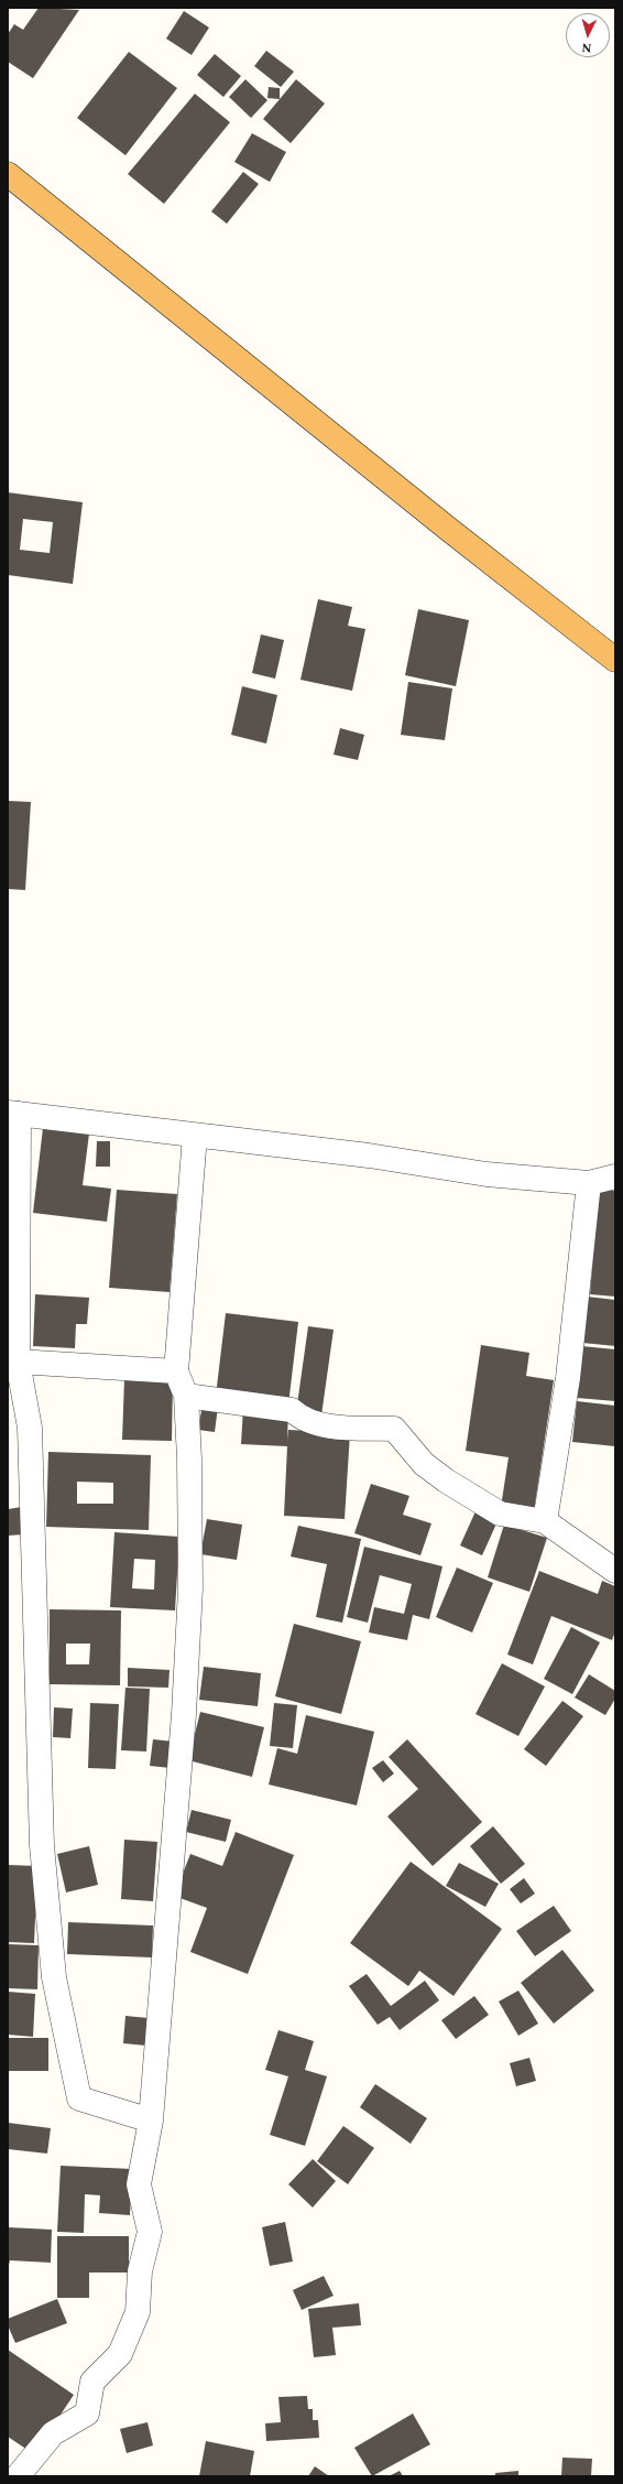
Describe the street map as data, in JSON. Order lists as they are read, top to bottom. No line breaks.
{"north":"bottom"}
